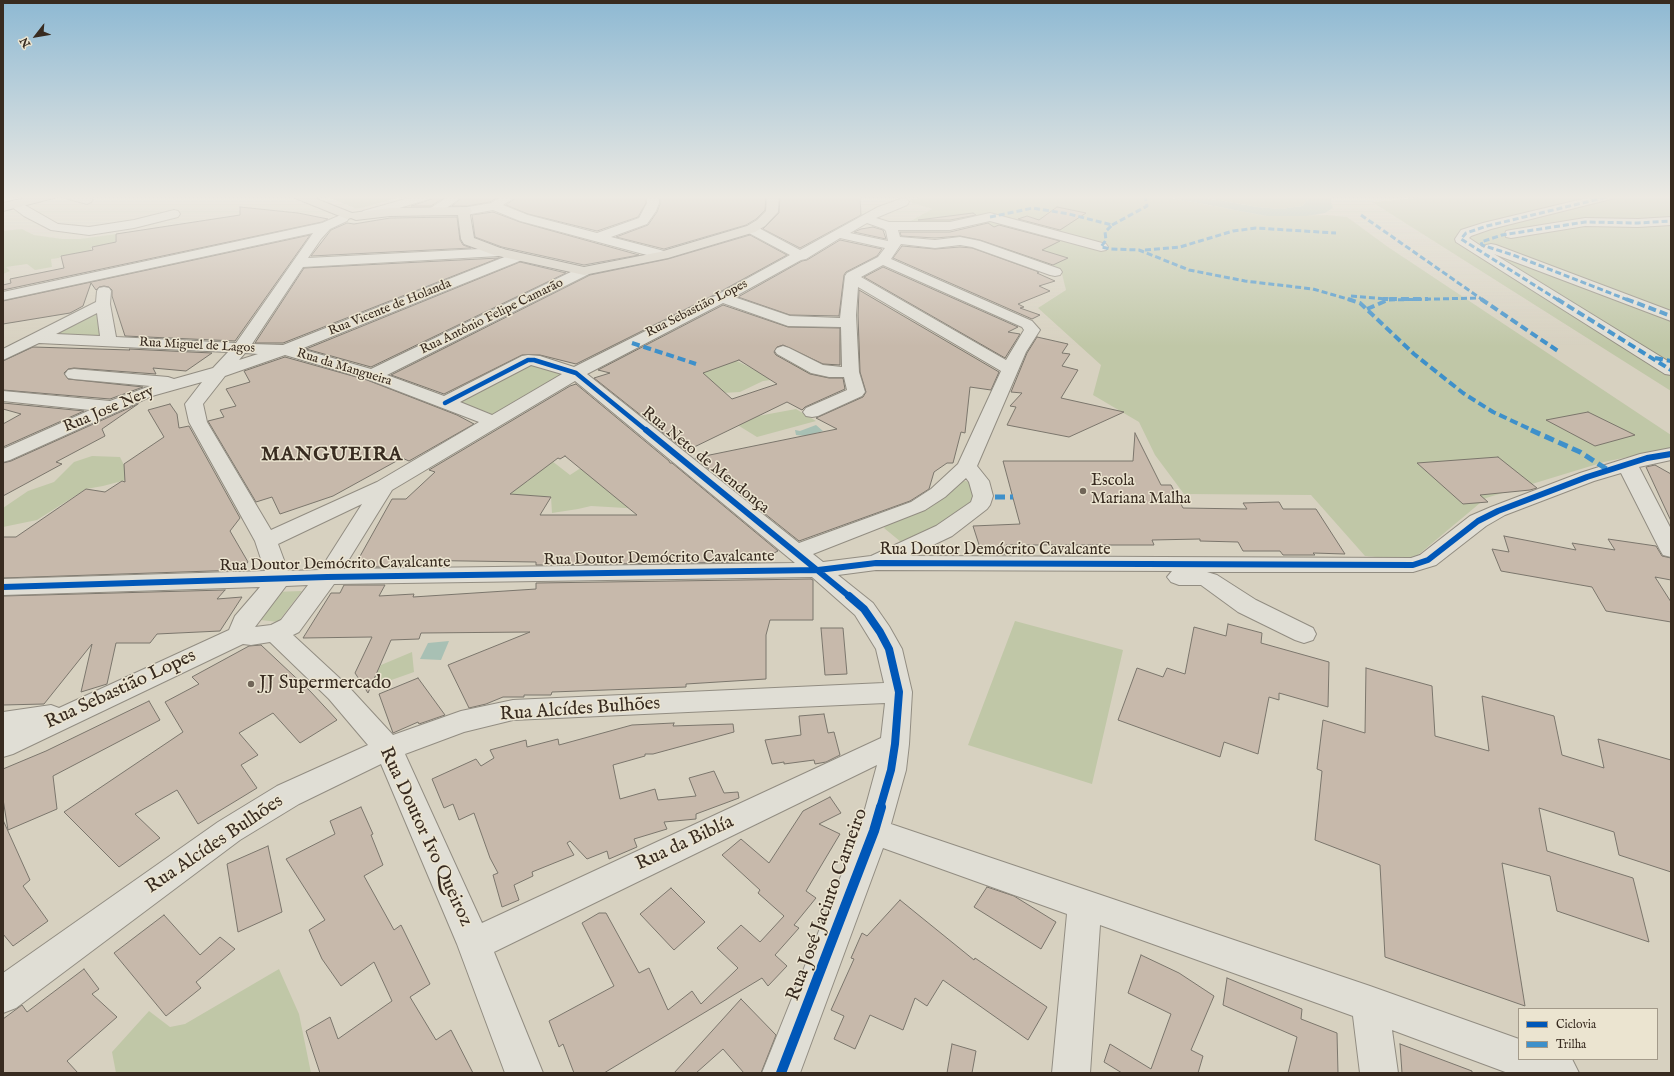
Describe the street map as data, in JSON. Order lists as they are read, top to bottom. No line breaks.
{"streets":{"main road":["Rua Antônio Felipe Camarão"],"street":["Rua Vicente de Holanda","Rua Sebastião Lopes","Rua Miguel de Lagos","Rua da Mangueira","Rua Jose Nery","Rua Neto de Mendonça","Rua Doutor Demócrito Cavalcante","Rua Alcídes Bulhões","Rua Doutor Ivo Queiroz","Rua da Biblía","Rua José Jacinto Carneiro"]},"crossings":[["Rua Vicente de Holanda","Rua Miguel de Lagos"],["Rua Vicente de Holanda","Rua da Mangueira"],["Rua Sebastião Lopes","Rua Neto de Mendonça"],["Rua Antônio Felipe Camarão","Rua da Mangueira"],["Rua Miguel de Lagos","Rua da Mangueira"],["Rua da Mangueira","Rua Jose Nery"],["Rua Neto de Mendonça","Rua Doutor Demócrito Cavalcante"],["Rua Neto de Mendonça","Rua Alcídes Bulhões"],["Rua Neto de Mendonça","Rua José Jacinto Carneiro"],["Rua Alcídes Bulhões","Rua Doutor Ivo Queiroz"],["Rua Alcídes Bulhões","Rua José Jacinto Carneiro"],["Rua Doutor Ivo Queiroz","Rua da Biblía"],["Rua da Biblía","Rua José Jacinto Carneiro"]],"districts":["MANGUEIRA"],"places":["Escola Mariana Malha","JJ Supermercado"],"legend":["Ciclovia","Trilha"],"north":"bottom left"}
